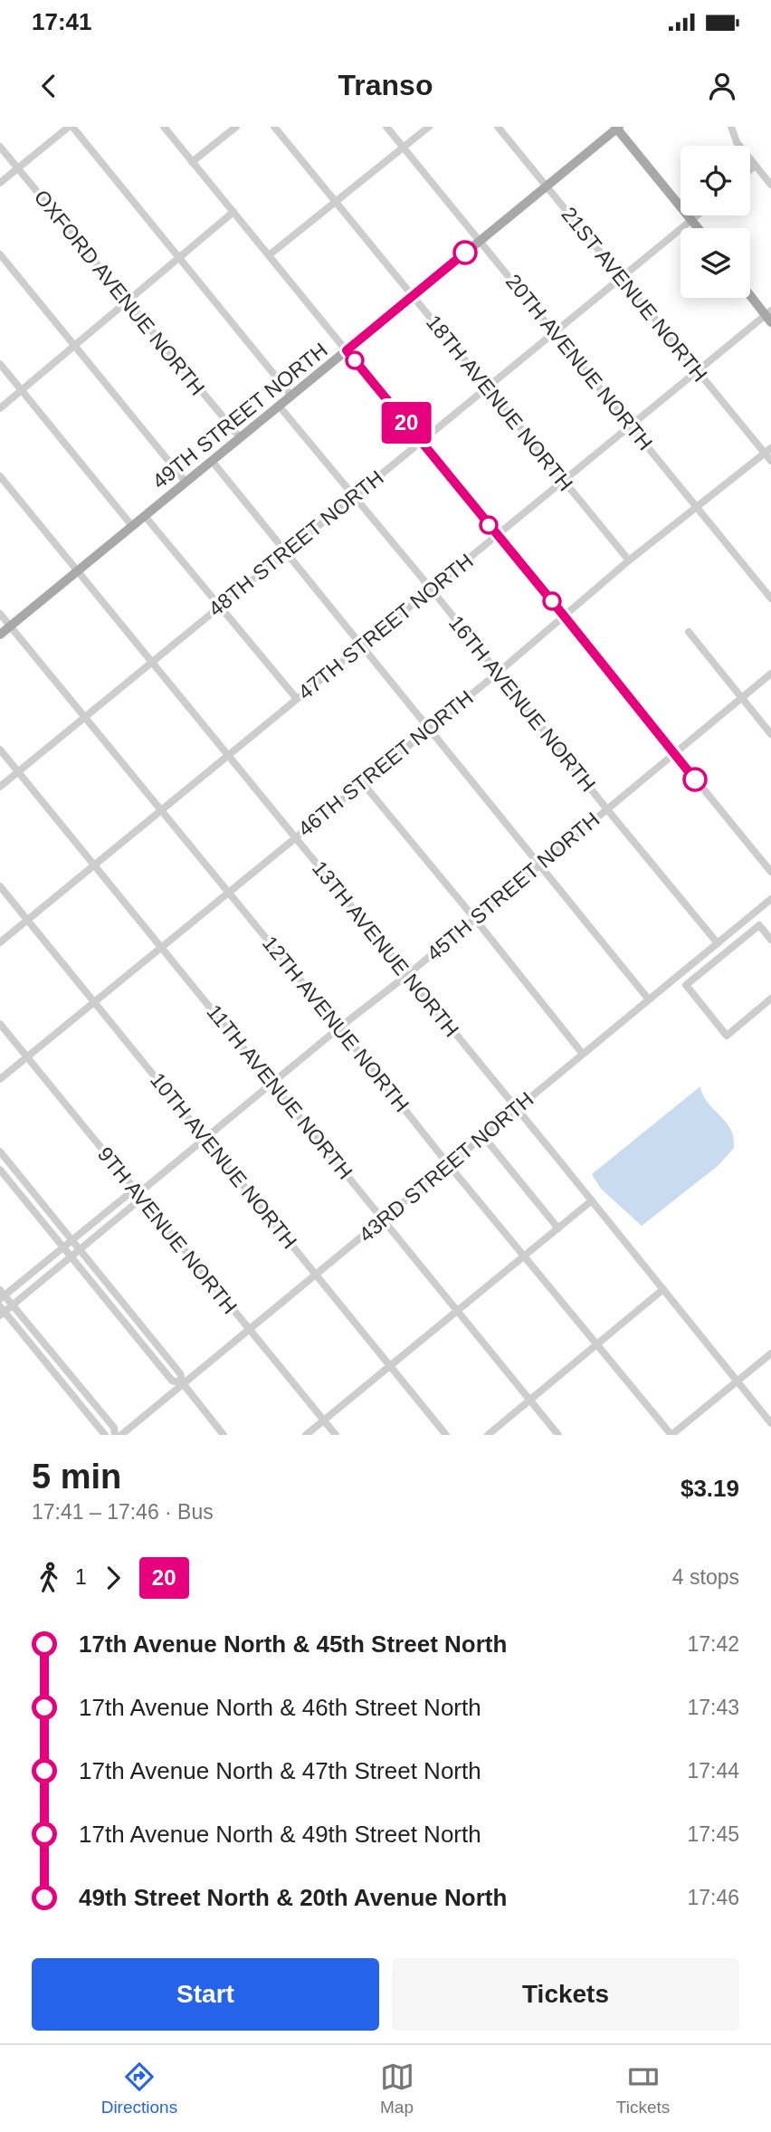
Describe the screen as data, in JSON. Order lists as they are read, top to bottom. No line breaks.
{"streets":{"main road":["49TH STREET NORTH"],"street":["OXFORD AVENUE NORTH","21ST AVENUE NORTH","20TH AVENUE NORTH","18TH AVENUE NORTH","48TH STREET NORTH","47TH STREET NORTH","16TH AVENUE NORTH","46TH STREET NORTH","45TH STREET NORTH","13TH AVENUE NORTH","12TH AVENUE NORTH","11TH AVENUE NORTH","10TH AVENUE NORTH","43RD STREET NORTH","9TH AVENUE NORTH"]},"crossings":[["OXFORD AVENUE NORTH","49TH STREET NORTH"],["21ST AVENUE NORTH","49TH STREET NORTH"],["21ST AVENUE NORTH","48TH STREET NORTH"],["21ST AVENUE NORTH","47TH STREET NORTH"],["21ST AVENUE NORTH","46TH STREET NORTH"],["20TH AVENUE NORTH","49TH STREET NORTH"],["20TH AVENUE NORTH","48TH STREET NORTH"],["20TH AVENUE NORTH","47TH STREET NORTH"],["20TH AVENUE NORTH","46TH STREET NORTH"],["18TH AVENUE NORTH","49TH STREET NORTH"],["18TH AVENUE NORTH","48TH STREET NORTH"],["18TH AVENUE NORTH","47TH STREET NORTH"],["18TH AVENUE NORTH","46TH STREET NORTH"],["49TH STREET NORTH","16TH AVENUE NORTH"],["49TH STREET NORTH","13TH AVENUE NORTH"],["49TH STREET NORTH","12TH AVENUE NORTH"],["48TH STREET NORTH","16TH AVENUE NORTH"],["48TH STREET NORTH","13TH AVENUE NORTH"],["48TH STREET NORTH","12TH AVENUE NORTH"],["48TH STREET NORTH","11TH AVENUE NORTH"],["47TH STREET NORTH","16TH AVENUE NORTH"],["47TH STREET NORTH","13TH AVENUE NORTH"],["47TH STREET NORTH","12TH AVENUE NORTH"],["47TH STREET NORTH","11TH AVENUE NORTH"],["47TH STREET NORTH","10TH AVENUE NORTH"],["16TH AVENUE NORTH","46TH STREET NORTH"],["16TH AVENUE NORTH","45TH STREET NORTH"],["16TH AVENUE NORTH","43RD STREET NORTH"],["46TH STREET NORTH","13TH AVENUE NORTH"],["46TH STREET NORTH","12TH AVENUE NORTH"],["46TH STREET NORTH","11TH AVENUE NORTH"],["46TH STREET NORTH","10TH AVENUE NORTH"],["46TH STREET NORTH","9TH AVENUE NORTH"],["45TH STREET NORTH","13TH AVENUE NORTH"],["45TH STREET NORTH","12TH AVENUE NORTH"],["45TH STREET NORTH","11TH AVENUE NORTH"],["45TH STREET NORTH","10TH AVENUE NORTH"],["45TH STREET NORTH","9TH AVENUE NORTH"],["13TH AVENUE NORTH","43RD STREET NORTH"],["12TH AVENUE NORTH","43RD STREET NORTH"],["11TH AVENUE NORTH","43RD STREET NORTH"],["10TH AVENUE NORTH","43RD STREET NORTH"],["43RD STREET NORTH","9TH AVENUE NORTH"]],"lines":["bus line 20"],"page":{"status":"17:41","header":"Transo","on_map":"20","heading":["5 min","17:41 – 17:46 · Bus","$3.19"],"legs":["1","20","4 stops"],"list":[{"name":"17th Avenue North & 45th Street North","value":"17:42"},{"name":"17th Avenue North & 46th Street North","value":"17:43"},{"name":"17th Avenue North & 47th Street North","value":"17:44"},{"name":"17th Avenue North & 49th Street North","value":"17:45"},{"name":"49th Street North & 20th Avenue North","value":"17:46"}],"buttons":["Start","Tickets"],"tabs":["Directions","Map","Tickets"]}}
